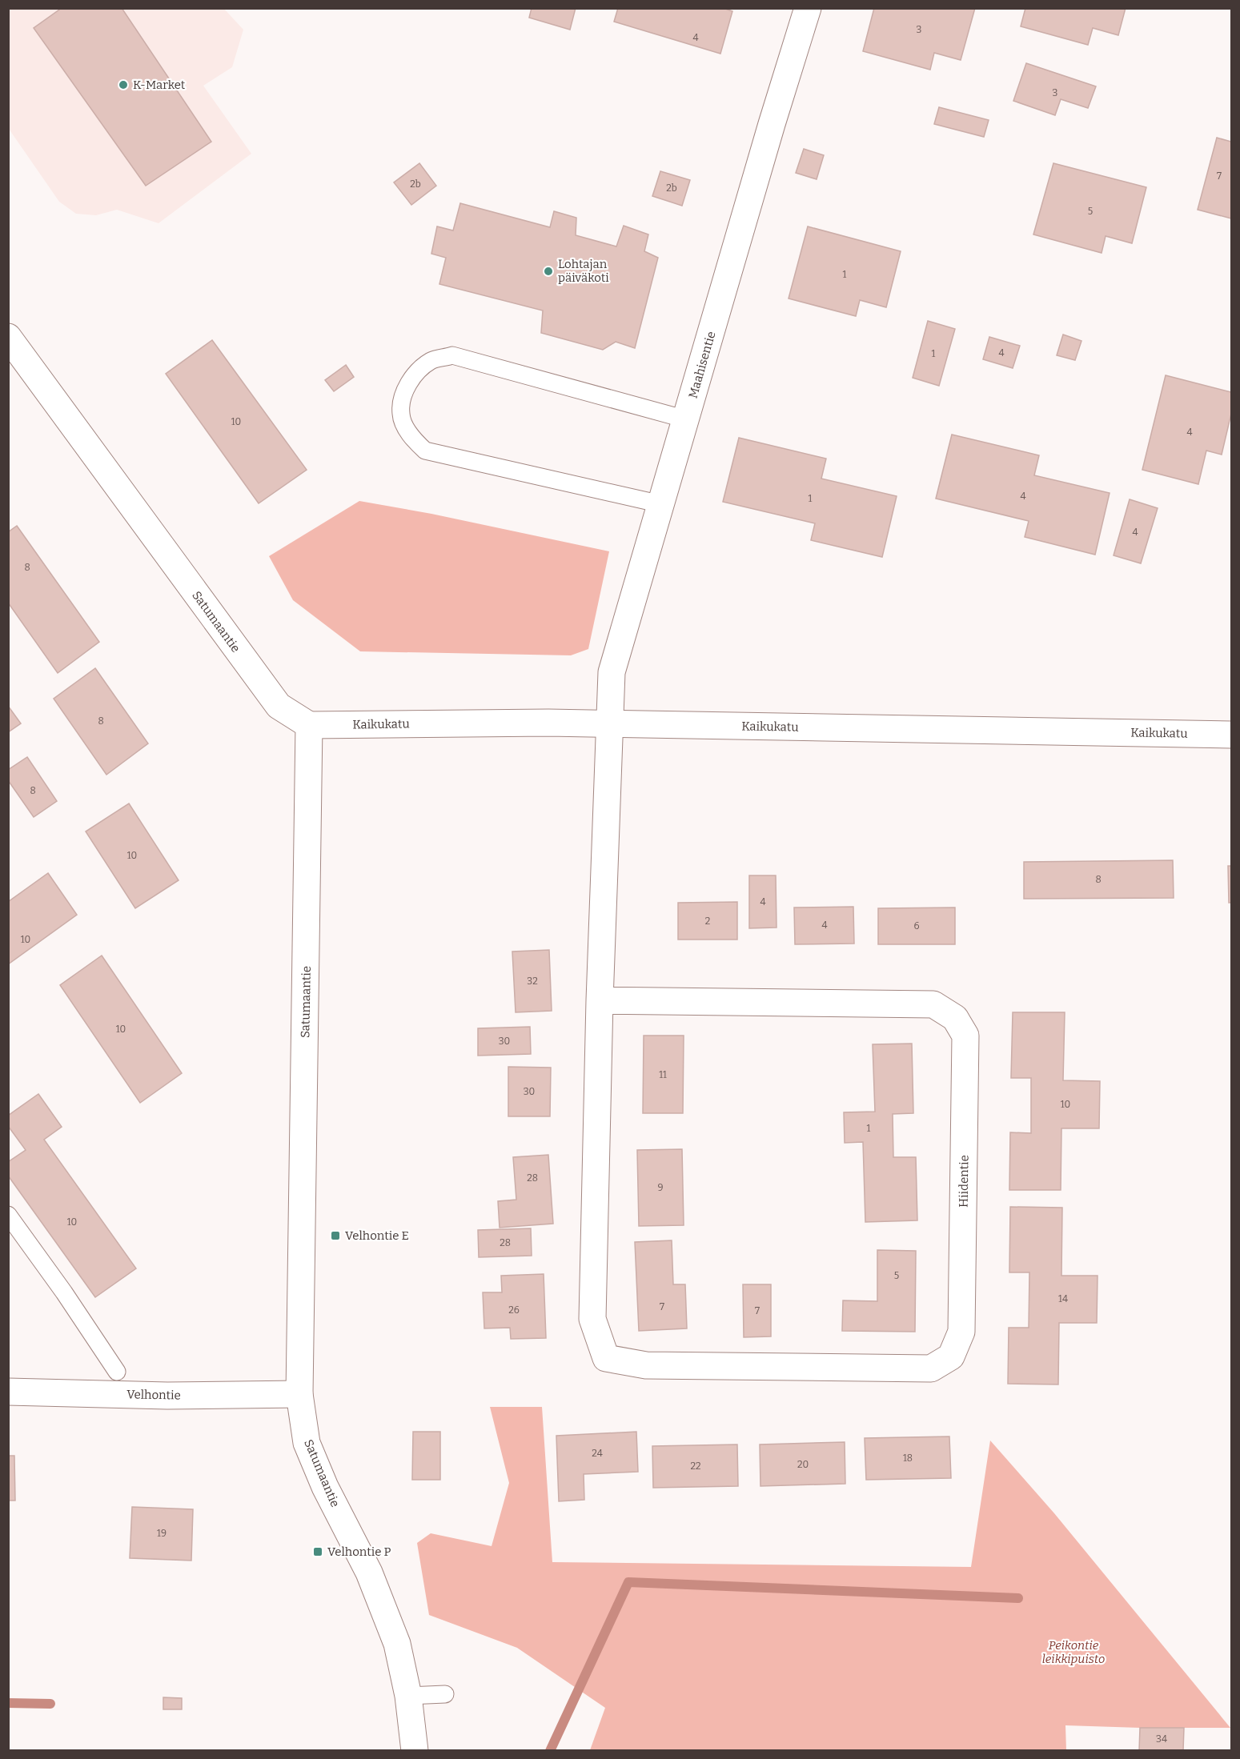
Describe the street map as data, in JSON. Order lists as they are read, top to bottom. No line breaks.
{"streets":{"street":["Maahisentie","Satumaantie","Kaikukatu","Hiidentie","Velhontie"]},"crossings":[["Maahisentie","Kaikukatu"],["Maahisentie","Hiidentie"],["Satumaantie","Kaikukatu"],["Satumaantie","Velhontie"]],"parks":["Peikontie leikkipuisto"],"places":{"other":["K-Market","Lohtajan päiväkoti"],"transit":["Velhontie E","Velhontie P"]},"house_numbers":["3","4","3","7","2b","2b","5","1","4","1","10","4","4","1","4","8","8","8","10","8","4","2","4","6","10","32","10","30","11","30","10","1","28","9","10","28","5","14","7","26","7","24","18","20","22","19","34"]}
